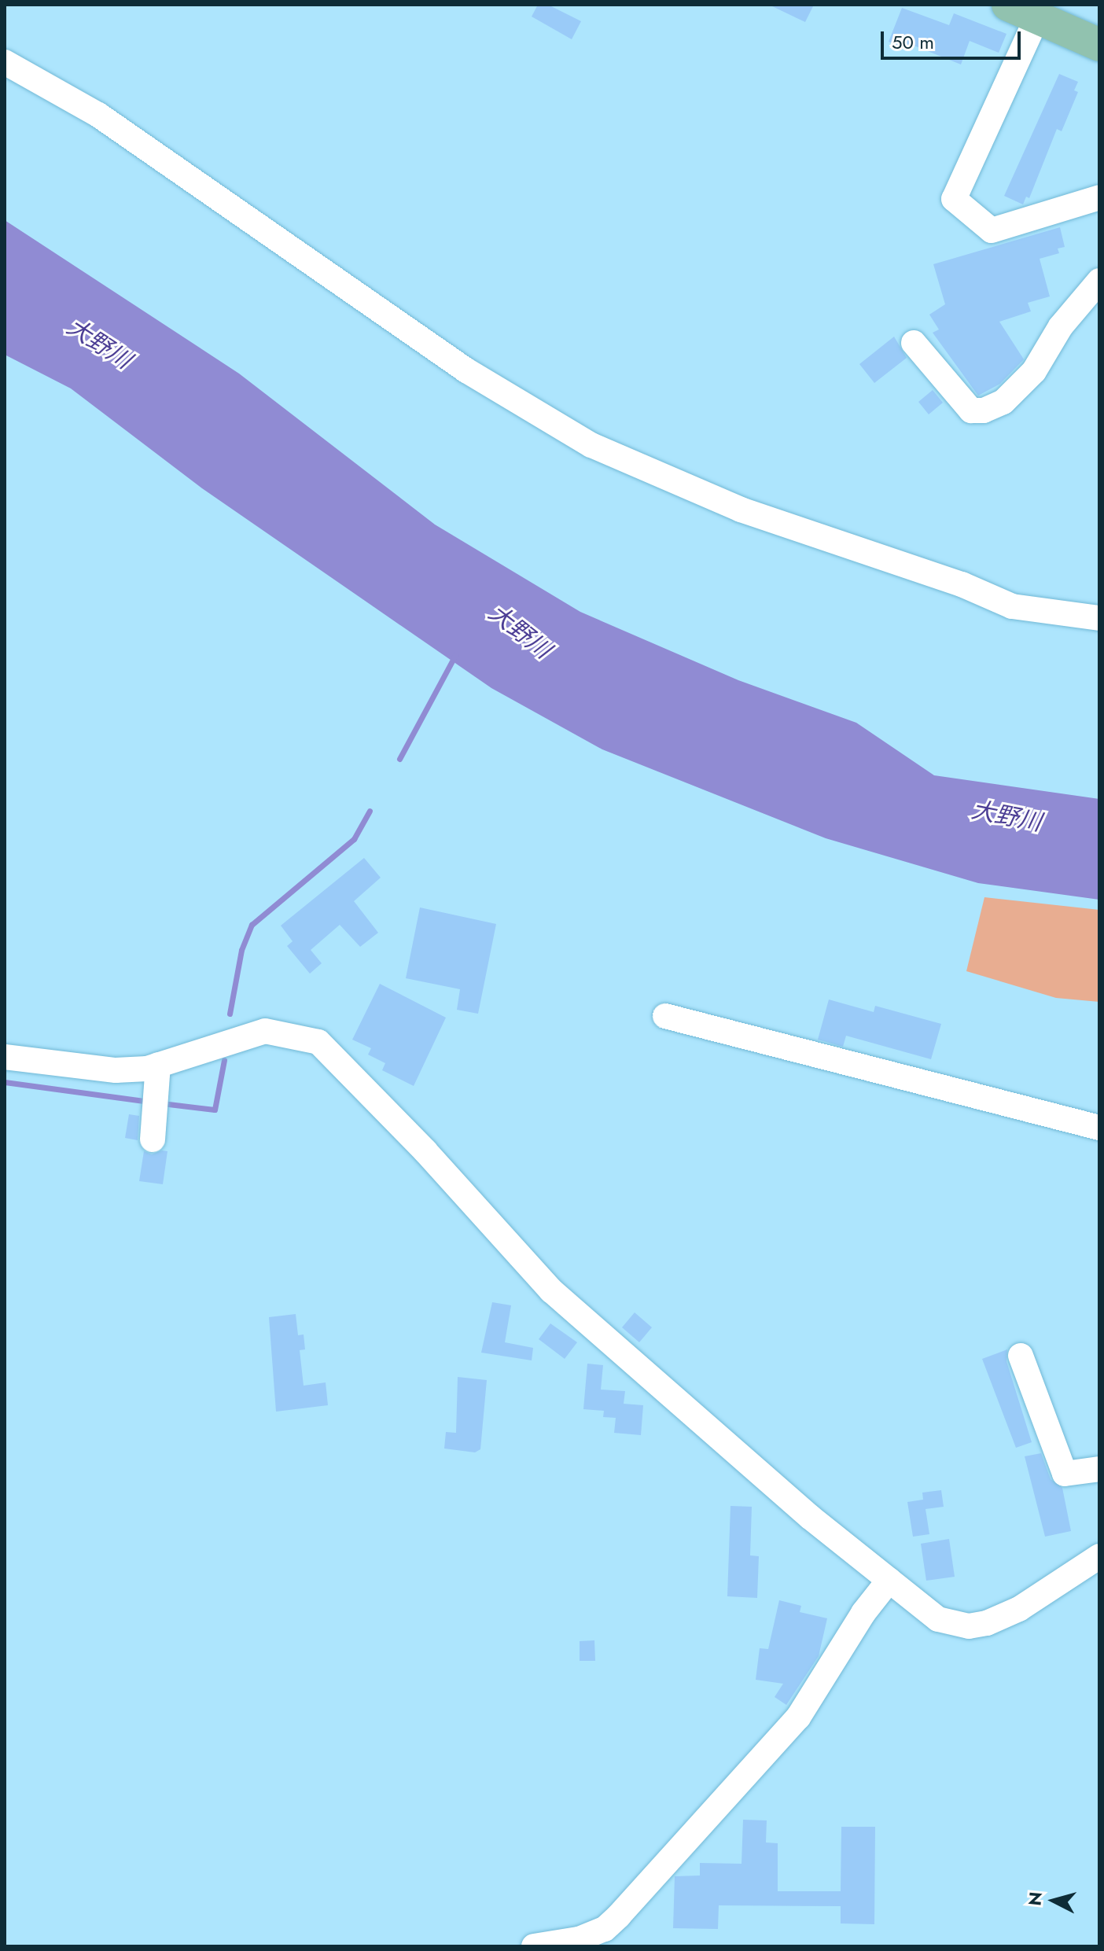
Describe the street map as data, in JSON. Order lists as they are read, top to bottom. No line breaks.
{"water":["大野川"],"scale_bar":"50 m","north":"left"}
